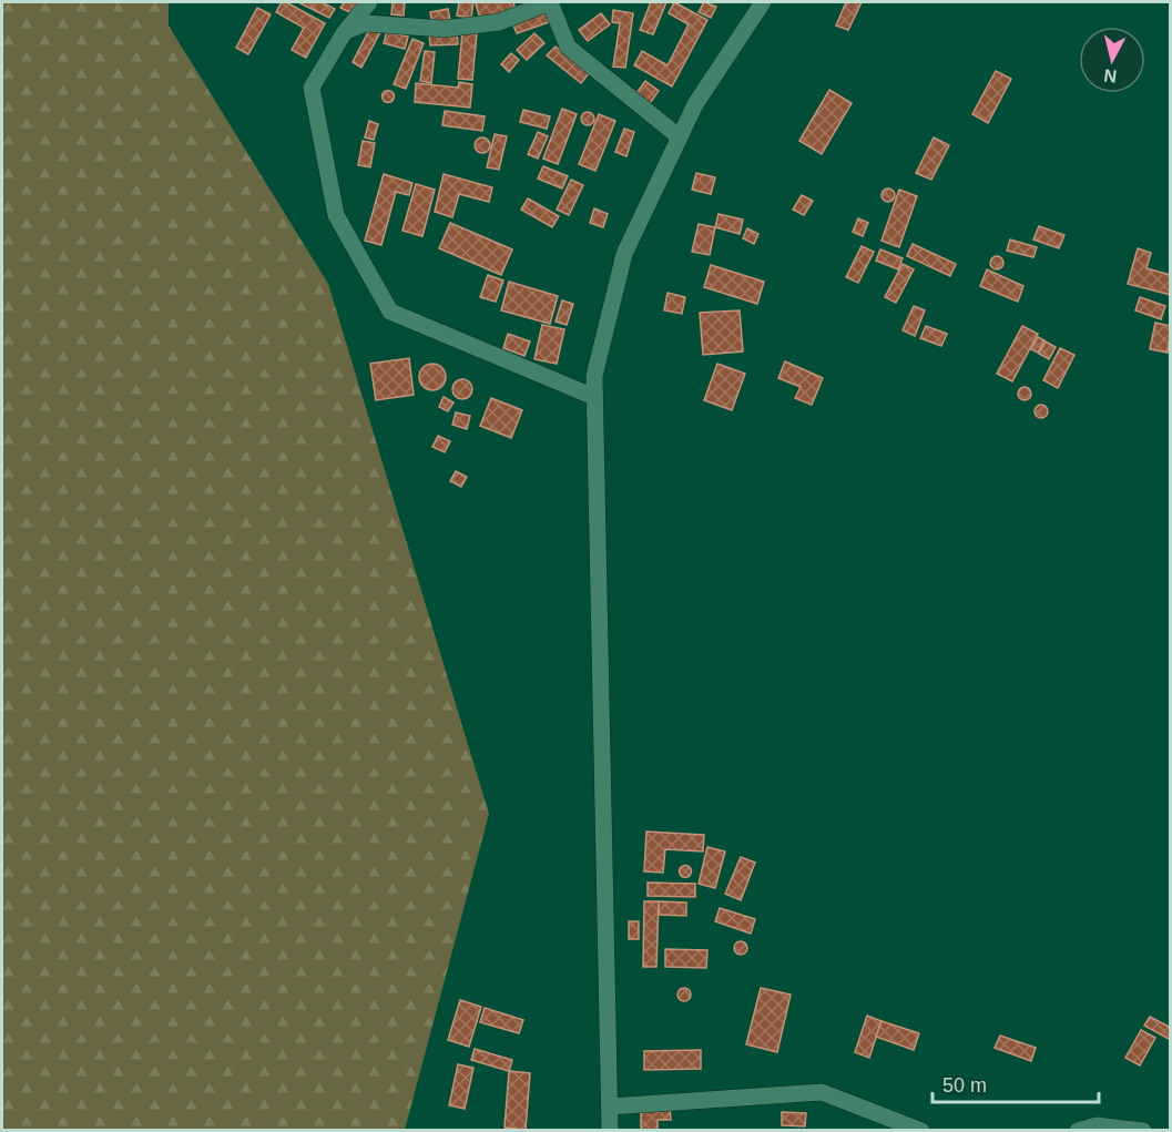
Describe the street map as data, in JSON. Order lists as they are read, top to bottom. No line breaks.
{"scale_bar":"50 m","north":"bottom"}
